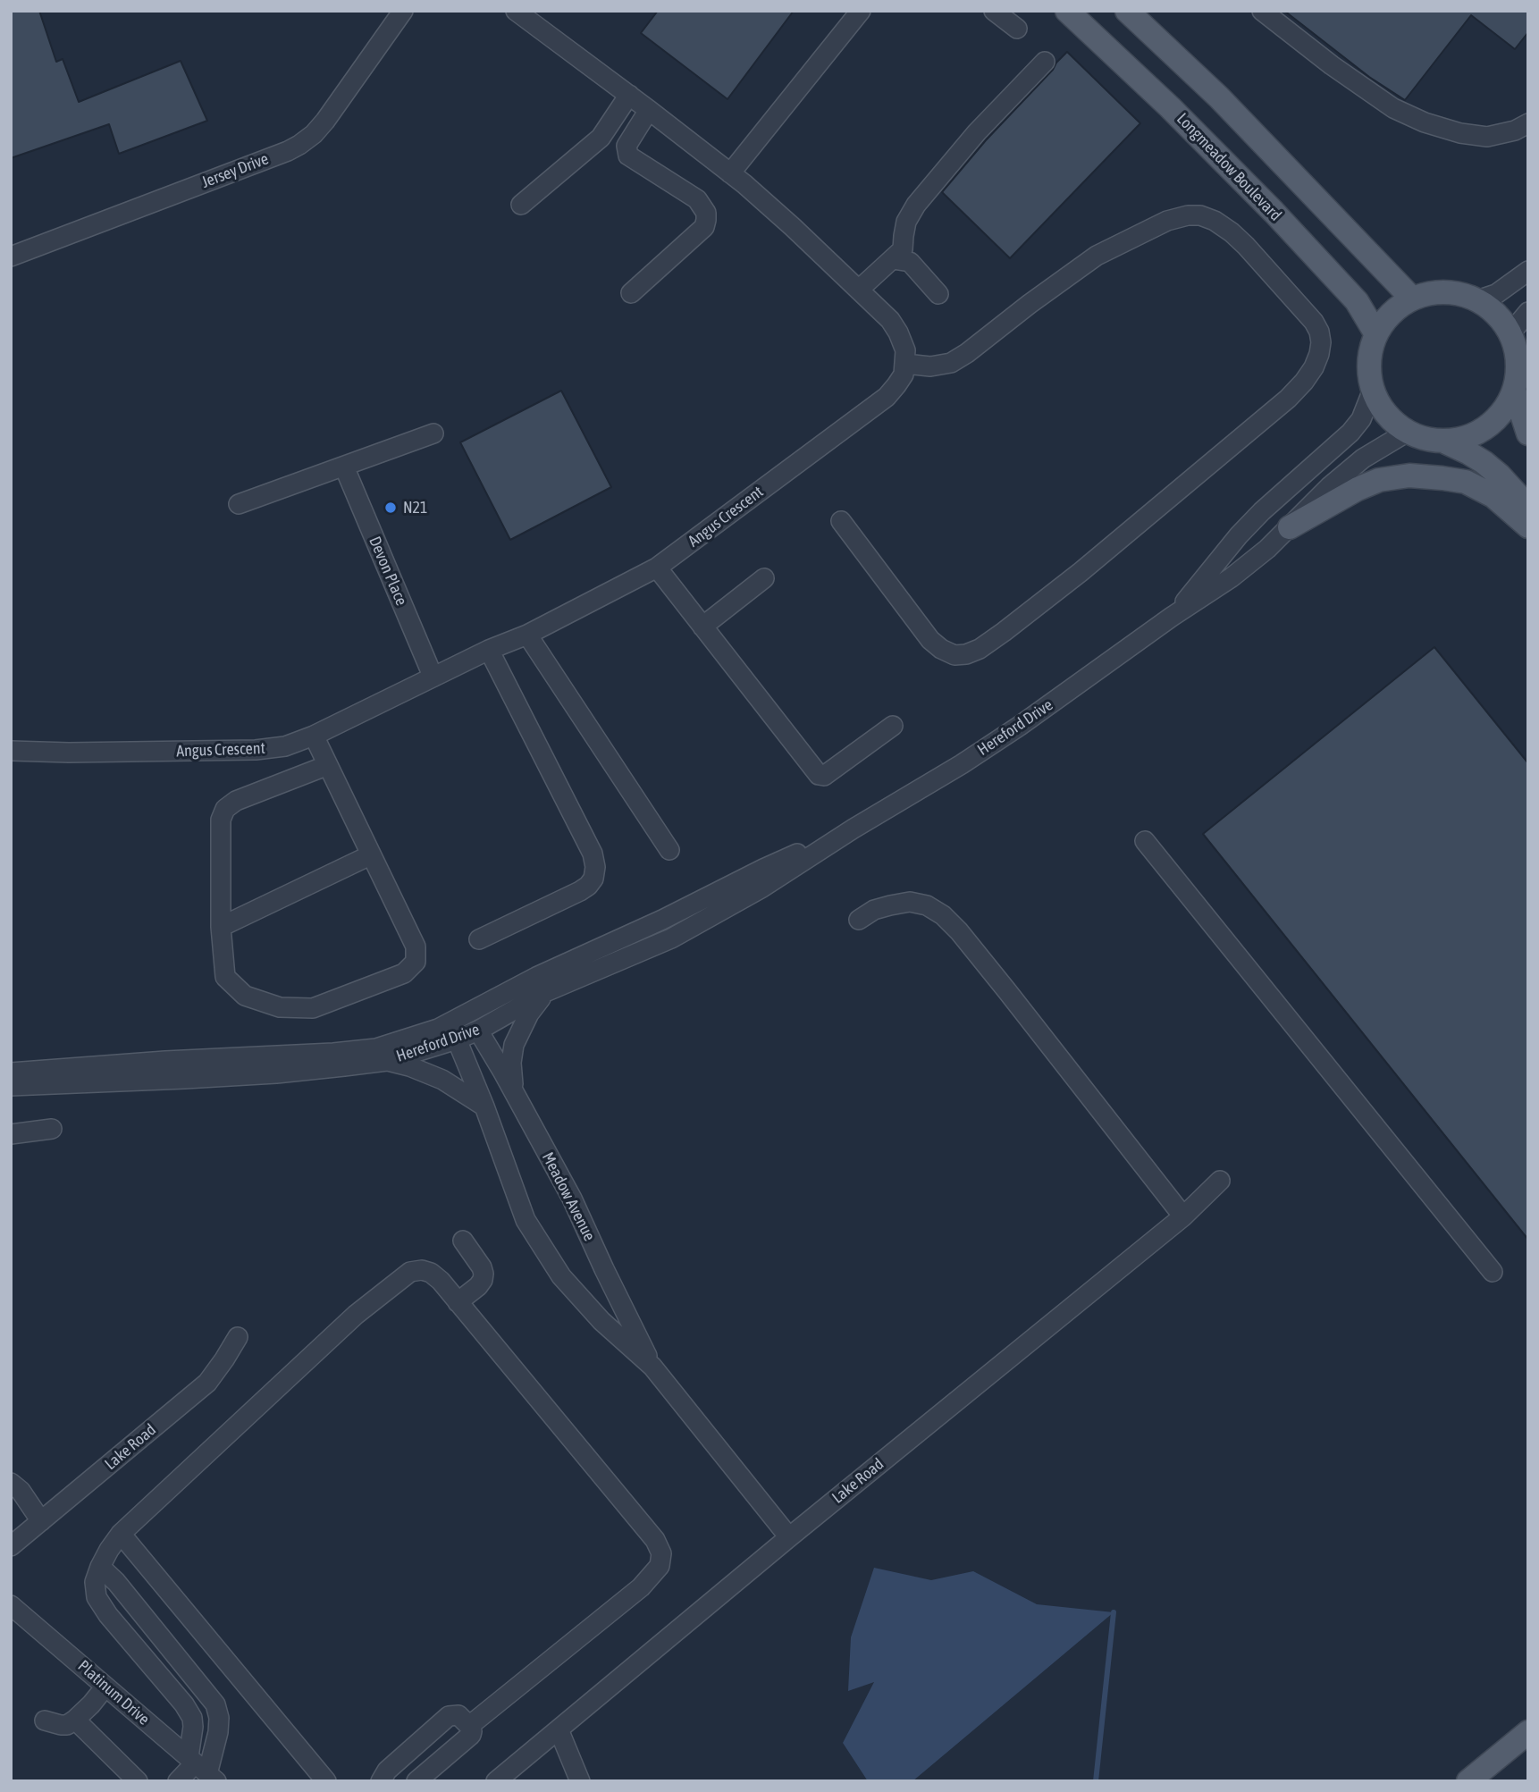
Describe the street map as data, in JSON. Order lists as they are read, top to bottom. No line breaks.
{"streets":{"main road":["Longmeadow Boulevard"],"street":["Jersey Drive","Angus Crescent","Devon Place","Hereford Drive","Meadow Avenue","Lake Road","Platinum Drive"]},"crossings":[["Longmeadow Boulevard","Hereford Drive"],["Angus Crescent","Devon Place"],["Hereford Drive","Meadow Avenue"],["Meadow Avenue","Lake Road"]],"places":["N21"]}
